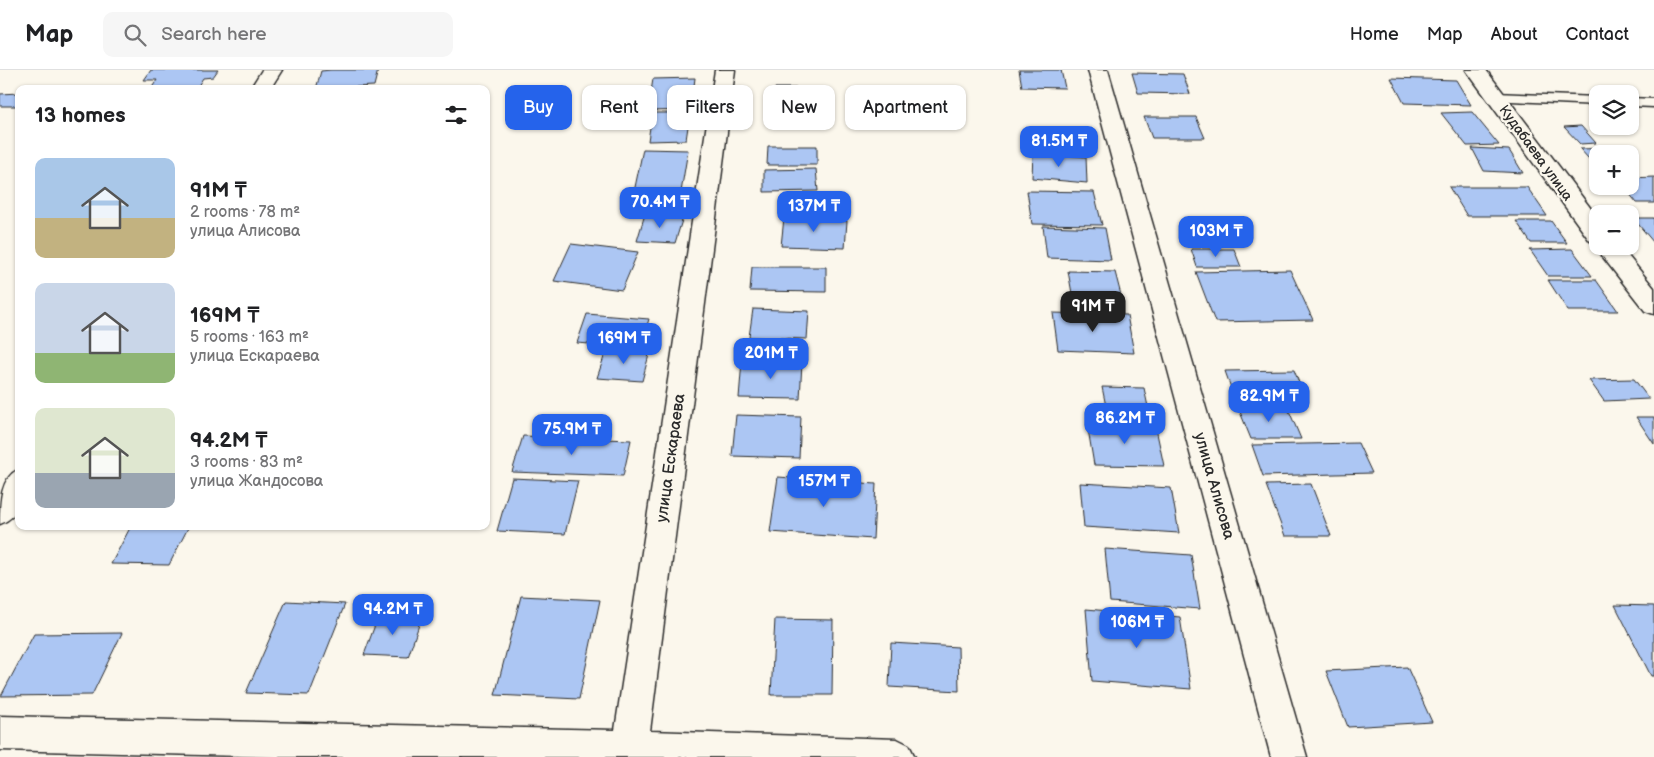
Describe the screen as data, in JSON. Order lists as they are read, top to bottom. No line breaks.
{"streets":{"street":["Кудабаева улица","улица Ескараева","улица Алисова"]},"page":{"header":"Map","search":"Search here","nav":["Home","Map","About","Contact"],"map_buttons":["+","−"],"chip":["Buy","Rent","Filters","New","Apartment"],"heading":"13 homes","price":["81.5M ₸","70.4M ₸","137M ₸","103M ₸","91M ₸","169M ₸","201M ₸","82.9M ₸","86.2M ₸","75.9M ₸","157M ₸","94.2M ₸","106M ₸"],"list":[{"name":"91M ₸","note":"2 rooms · 78 m² · улица Алисова"},{"name":"169M ₸","note":"5 rooms · 163 m² · улица Ескараева"},{"name":"94.2M ₸","note":"3 rooms · 83 m² · улица Жандосова"}]}}
